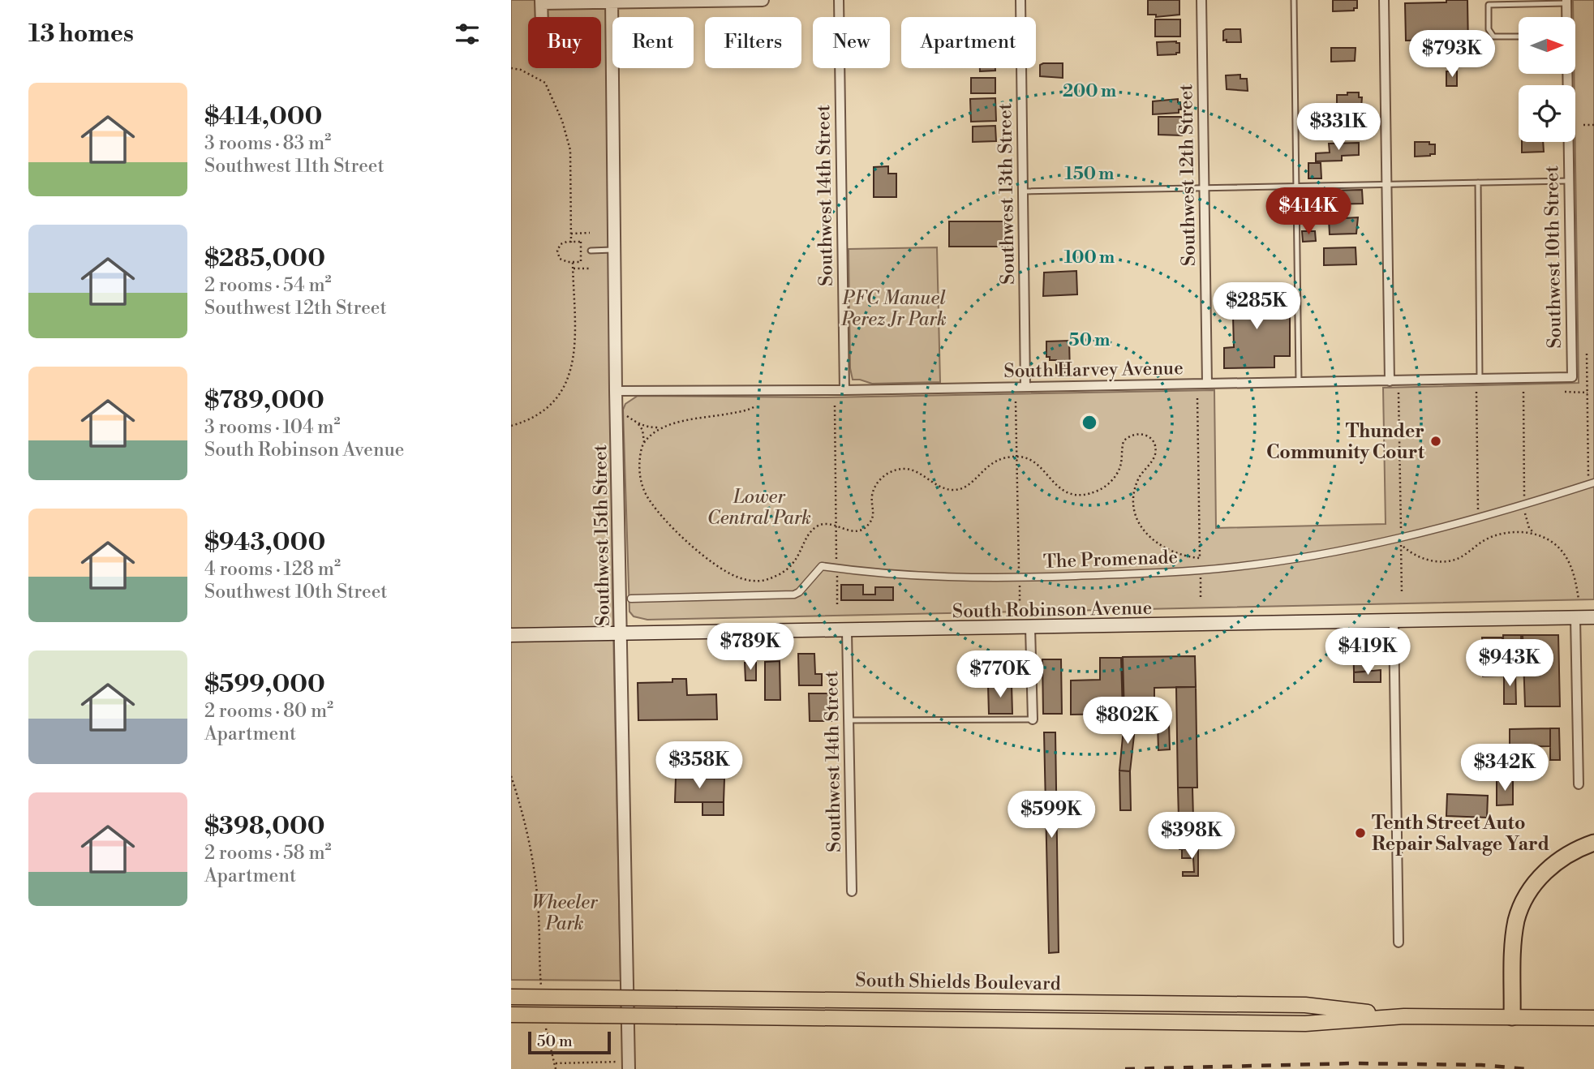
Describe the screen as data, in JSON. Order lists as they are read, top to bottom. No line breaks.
{"streets":{"main road":["South Robinson Avenue","South Shields Boulevard"],"street":["Southwest 12th Street","Southwest 13th Street","Southwest 14th Street","Southwest 10th Street","South Harvey Avenue","Southwest 15th Street","The Promenade"]},"crossings":[["Southwest 12th Street","South Harvey Avenue"],["Southwest 13th Street","South Harvey Avenue"],["Southwest 14th Street","South Harvey Avenue"],["Southwest 14th Street","South Robinson Avenue"],["Southwest 10th Street","South Harvey Avenue"],["South Harvey Avenue","Southwest 15th Street"],["Southwest 15th Street","South Robinson Avenue"]],"parks":["PFC Manuel Perez Jr Park","Lower Central Park","Wheeler Park"],"places":["Thunder Community Court","Tenth Street Auto Repair Salvage Yard"],"scale_bar":"50 m","north":"right","page":{"heading":"13 homes","chip":["Buy","Rent","Filters","New","Apartment"],"price":["$793K","$331K","$414K","$285K","$789K","$419K","$943K","$770K","$802K","$358K","$342K","$599K","$398K"],"list":[{"name":"$414,000","note":"3 rooms · 83 m² · Southwest 11th Street"},{"name":"$285,000","note":"2 rooms · 54 m² · Southwest 12th Street"},{"name":"$789,000","note":"3 rooms · 104 m² · South Robinson Avenue"},{"name":"$943,000","note":"4 rooms · 128 m² · Southwest 10th Street"},{"name":"$599,000","note":"2 rooms · 80 m² · Apartment"},{"name":"$398,000","note":"2 rooms · 58 m² · Apartment"}],"scale":"50 m"},"rings":["200 m","150 m","100 m","50 m"]}
